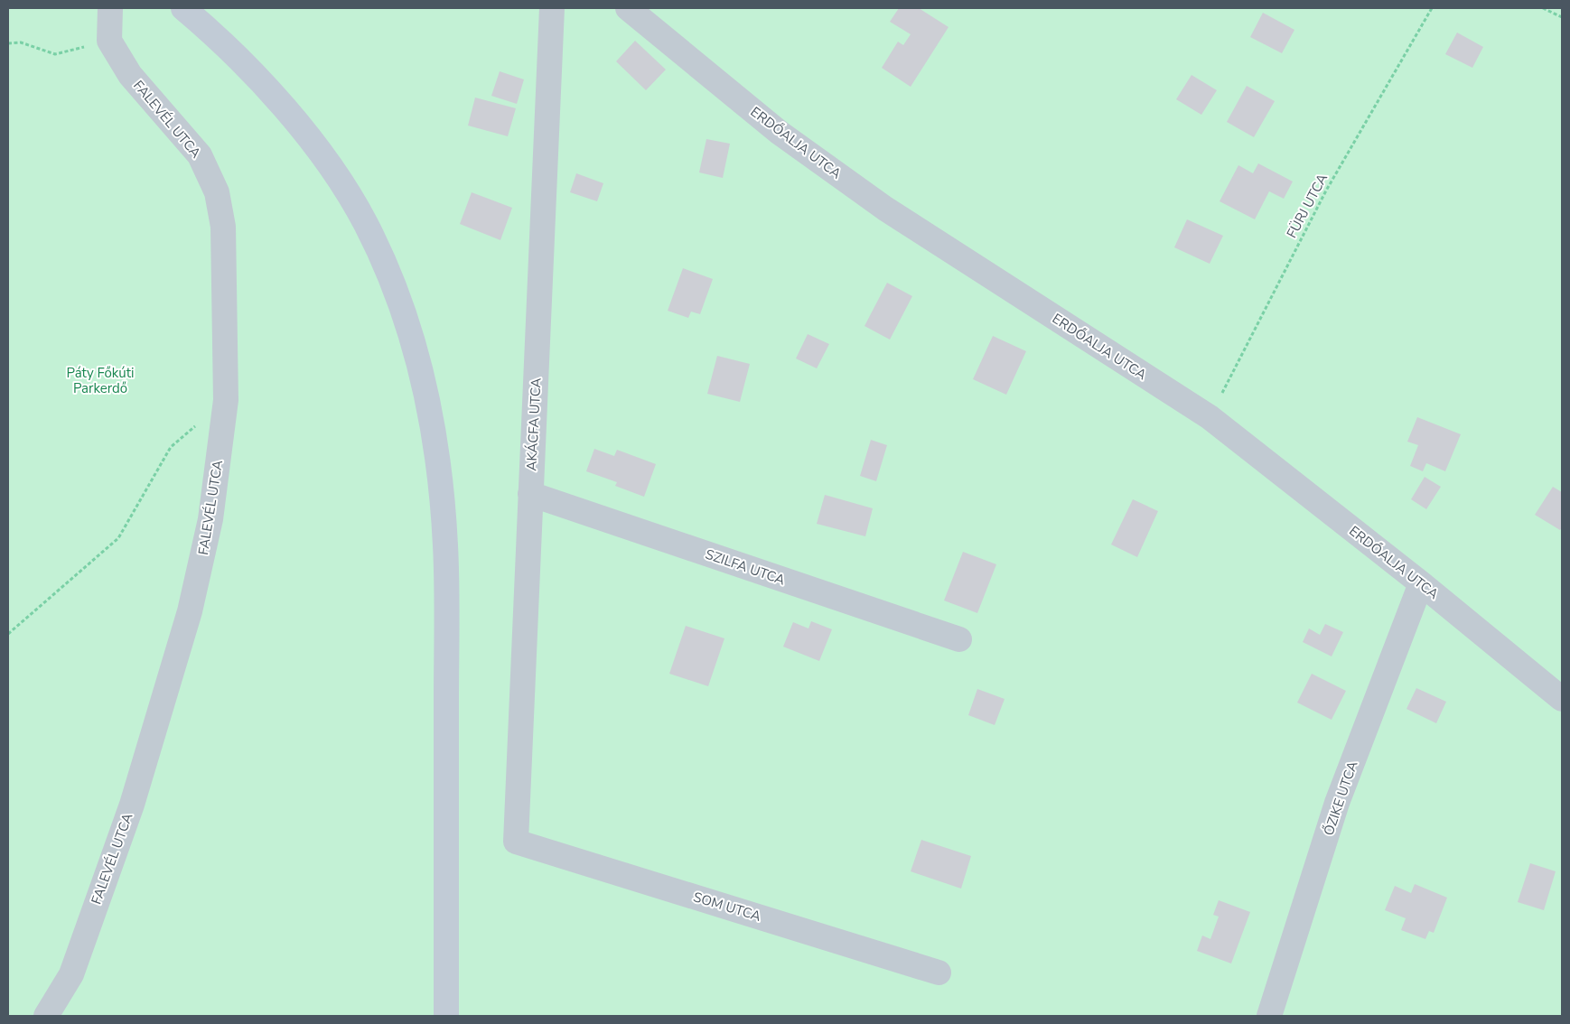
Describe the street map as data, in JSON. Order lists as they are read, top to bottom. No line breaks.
{"streets":{"street":["FALEVÉL UTCA","ERDŐALJA UTCA","AKÁCFA UTCA","SZILFA UTCA","ŐZIKE UTCA","SOM UTCA"],"path":["FÜRJ UTCA"]},"crossings":[["ERDŐALJA UTCA","FÜRJ UTCA"],["ERDŐALJA UTCA","ŐZIKE UTCA"],["AKÁCFA UTCA","SZILFA UTCA"],["AKÁCFA UTCA","SOM UTCA"]],"parks":["Páty Főkúti Parkerdő"]}
